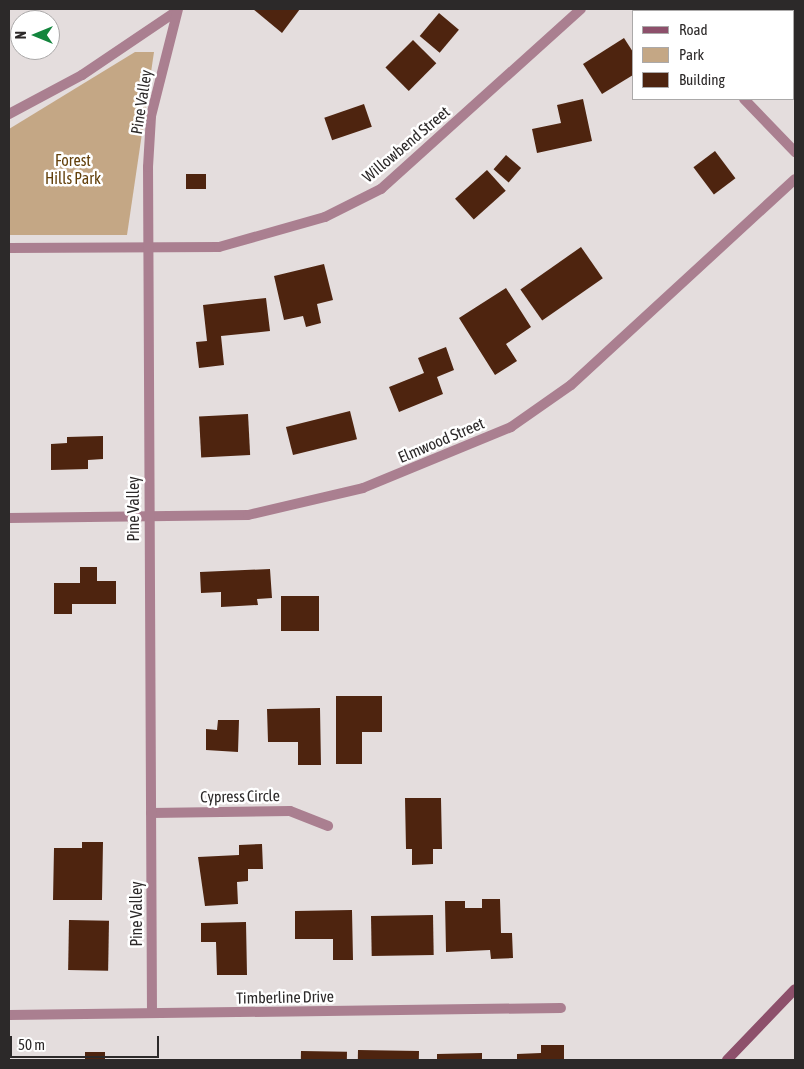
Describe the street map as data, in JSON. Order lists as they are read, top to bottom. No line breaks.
{"streets":{"street":["Pine Valley","Willowbend Street","Elmwood Street","Cypress Circle","Timberline Drive"]},"crossings":[["Pine Valley","Willowbend Street"],["Pine Valley","Elmwood Street"],["Pine Valley","Cypress Circle"],["Pine Valley","Timberline Drive"]],"parks":["Forest Hills Park"],"legend":["Road","Park","Building"],"scale_bar":"50 m","north":"left"}
